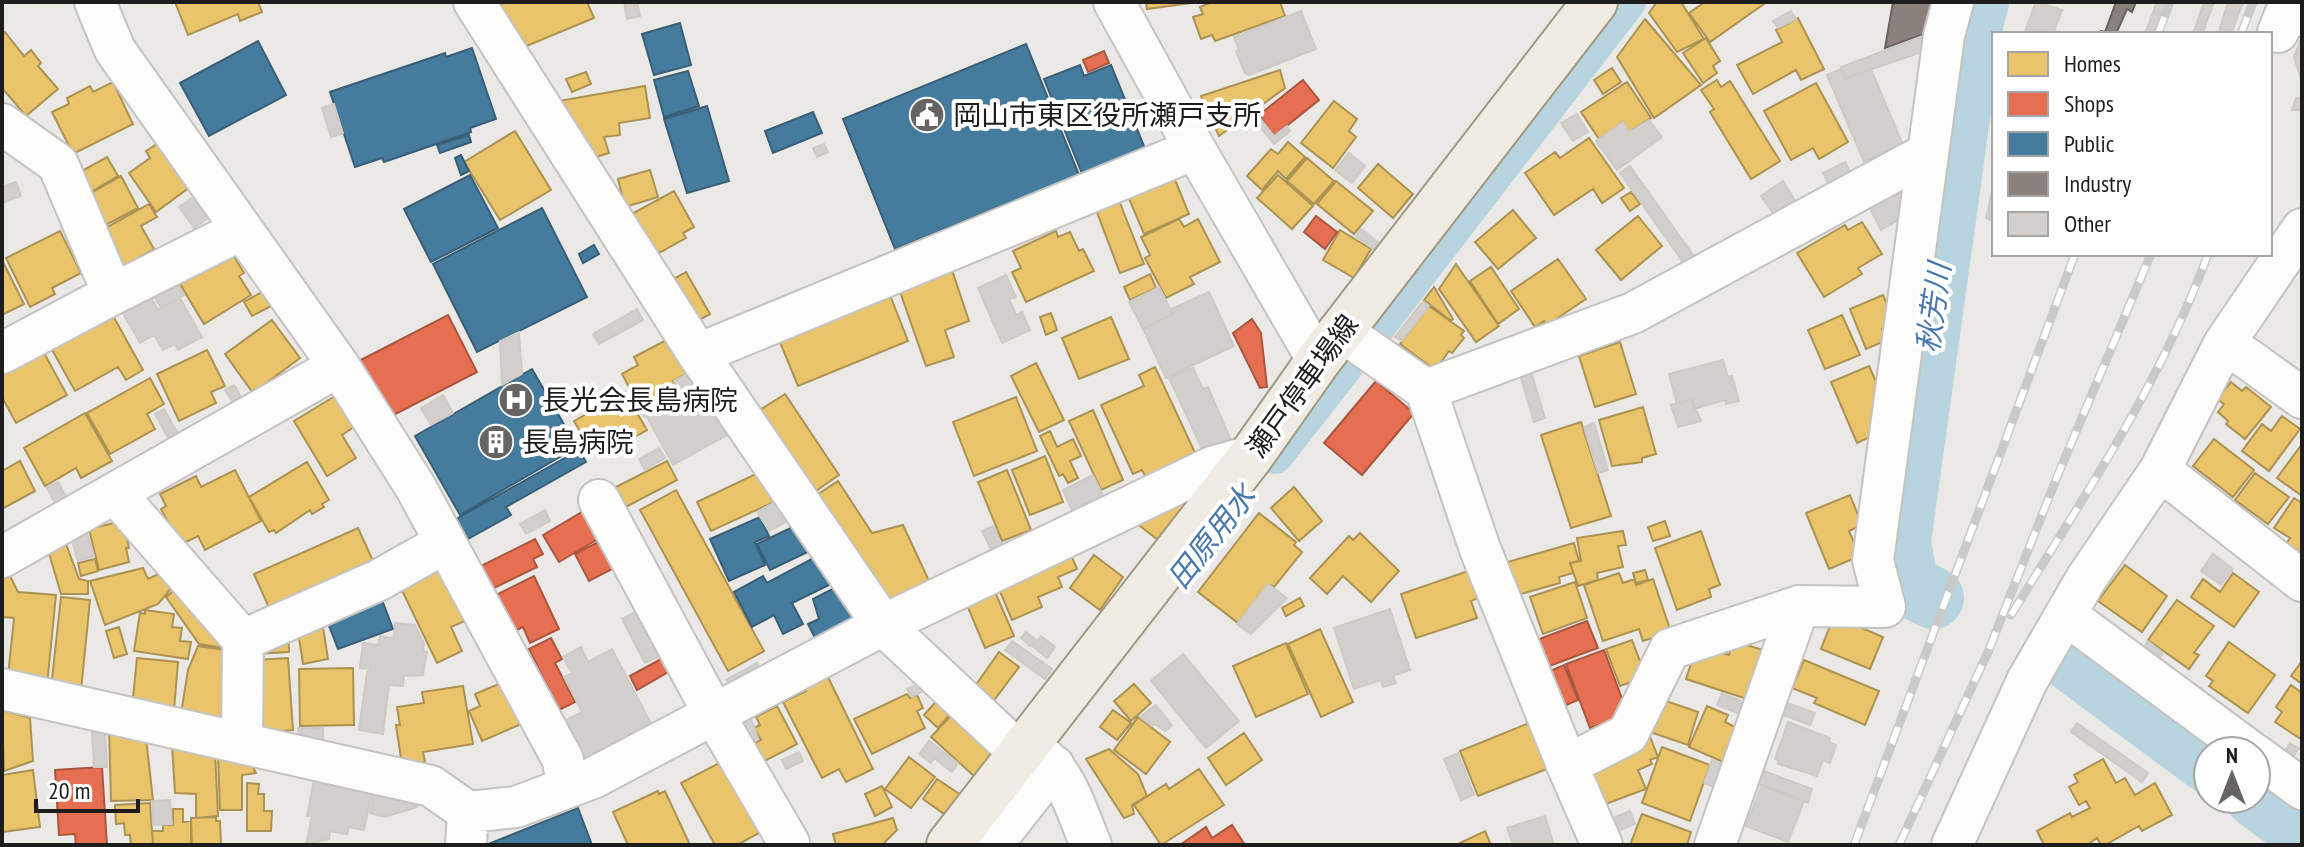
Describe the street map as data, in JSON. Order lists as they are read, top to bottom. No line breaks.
{"streets":{"main road":["瀬戸停車場線"]},"water":["秋芳川","田原用水"],"places":{"public building":["岡山市東区役所瀬戸支所"],"hospital":["長光会長島病院"],"building":["長島病院"]},"legend":["Homes","Shops","Public","Industry","Other"],"scale_bar":"20 m","north":"top"}
